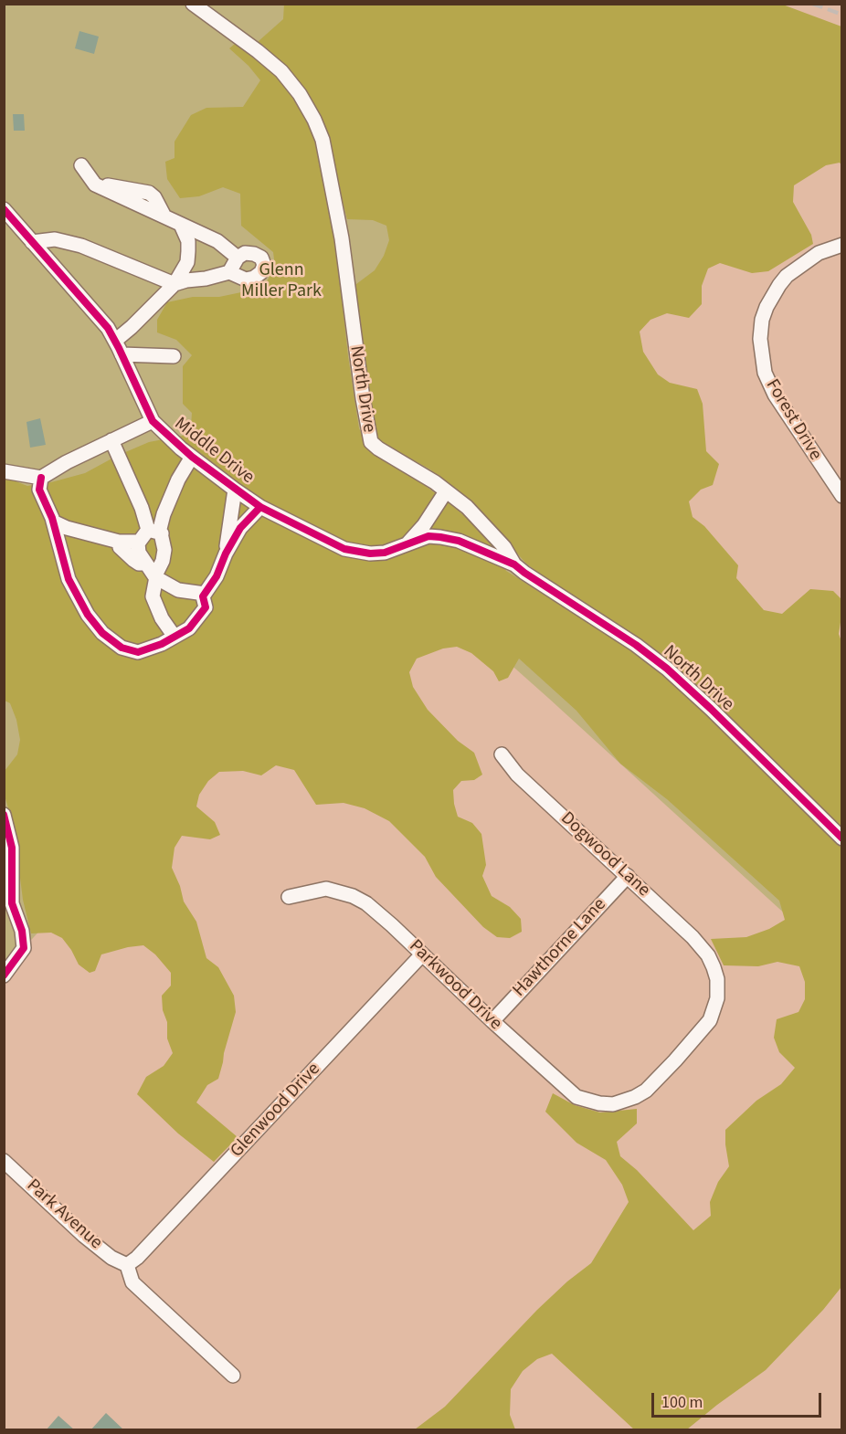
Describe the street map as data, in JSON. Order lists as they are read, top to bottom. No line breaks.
{"streets":{"street":["North Drive","Forest Drive","Middle Drive","Dogwood Lane","Hawthorne Lane","Parkwood Drive","Glenwood Drive","Park Avenue"]},"crossings":[["North Drive","Middle Drive"],["Dogwood Lane","Hawthorne Lane"],["Dogwood Lane","Parkwood Drive"],["Hawthorne Lane","Parkwood Drive"],["Parkwood Drive","Glenwood Drive"],["Glenwood Drive","Park Avenue"]],"parks":["Glenn Miller Park"],"scale_bar":"100 m"}
